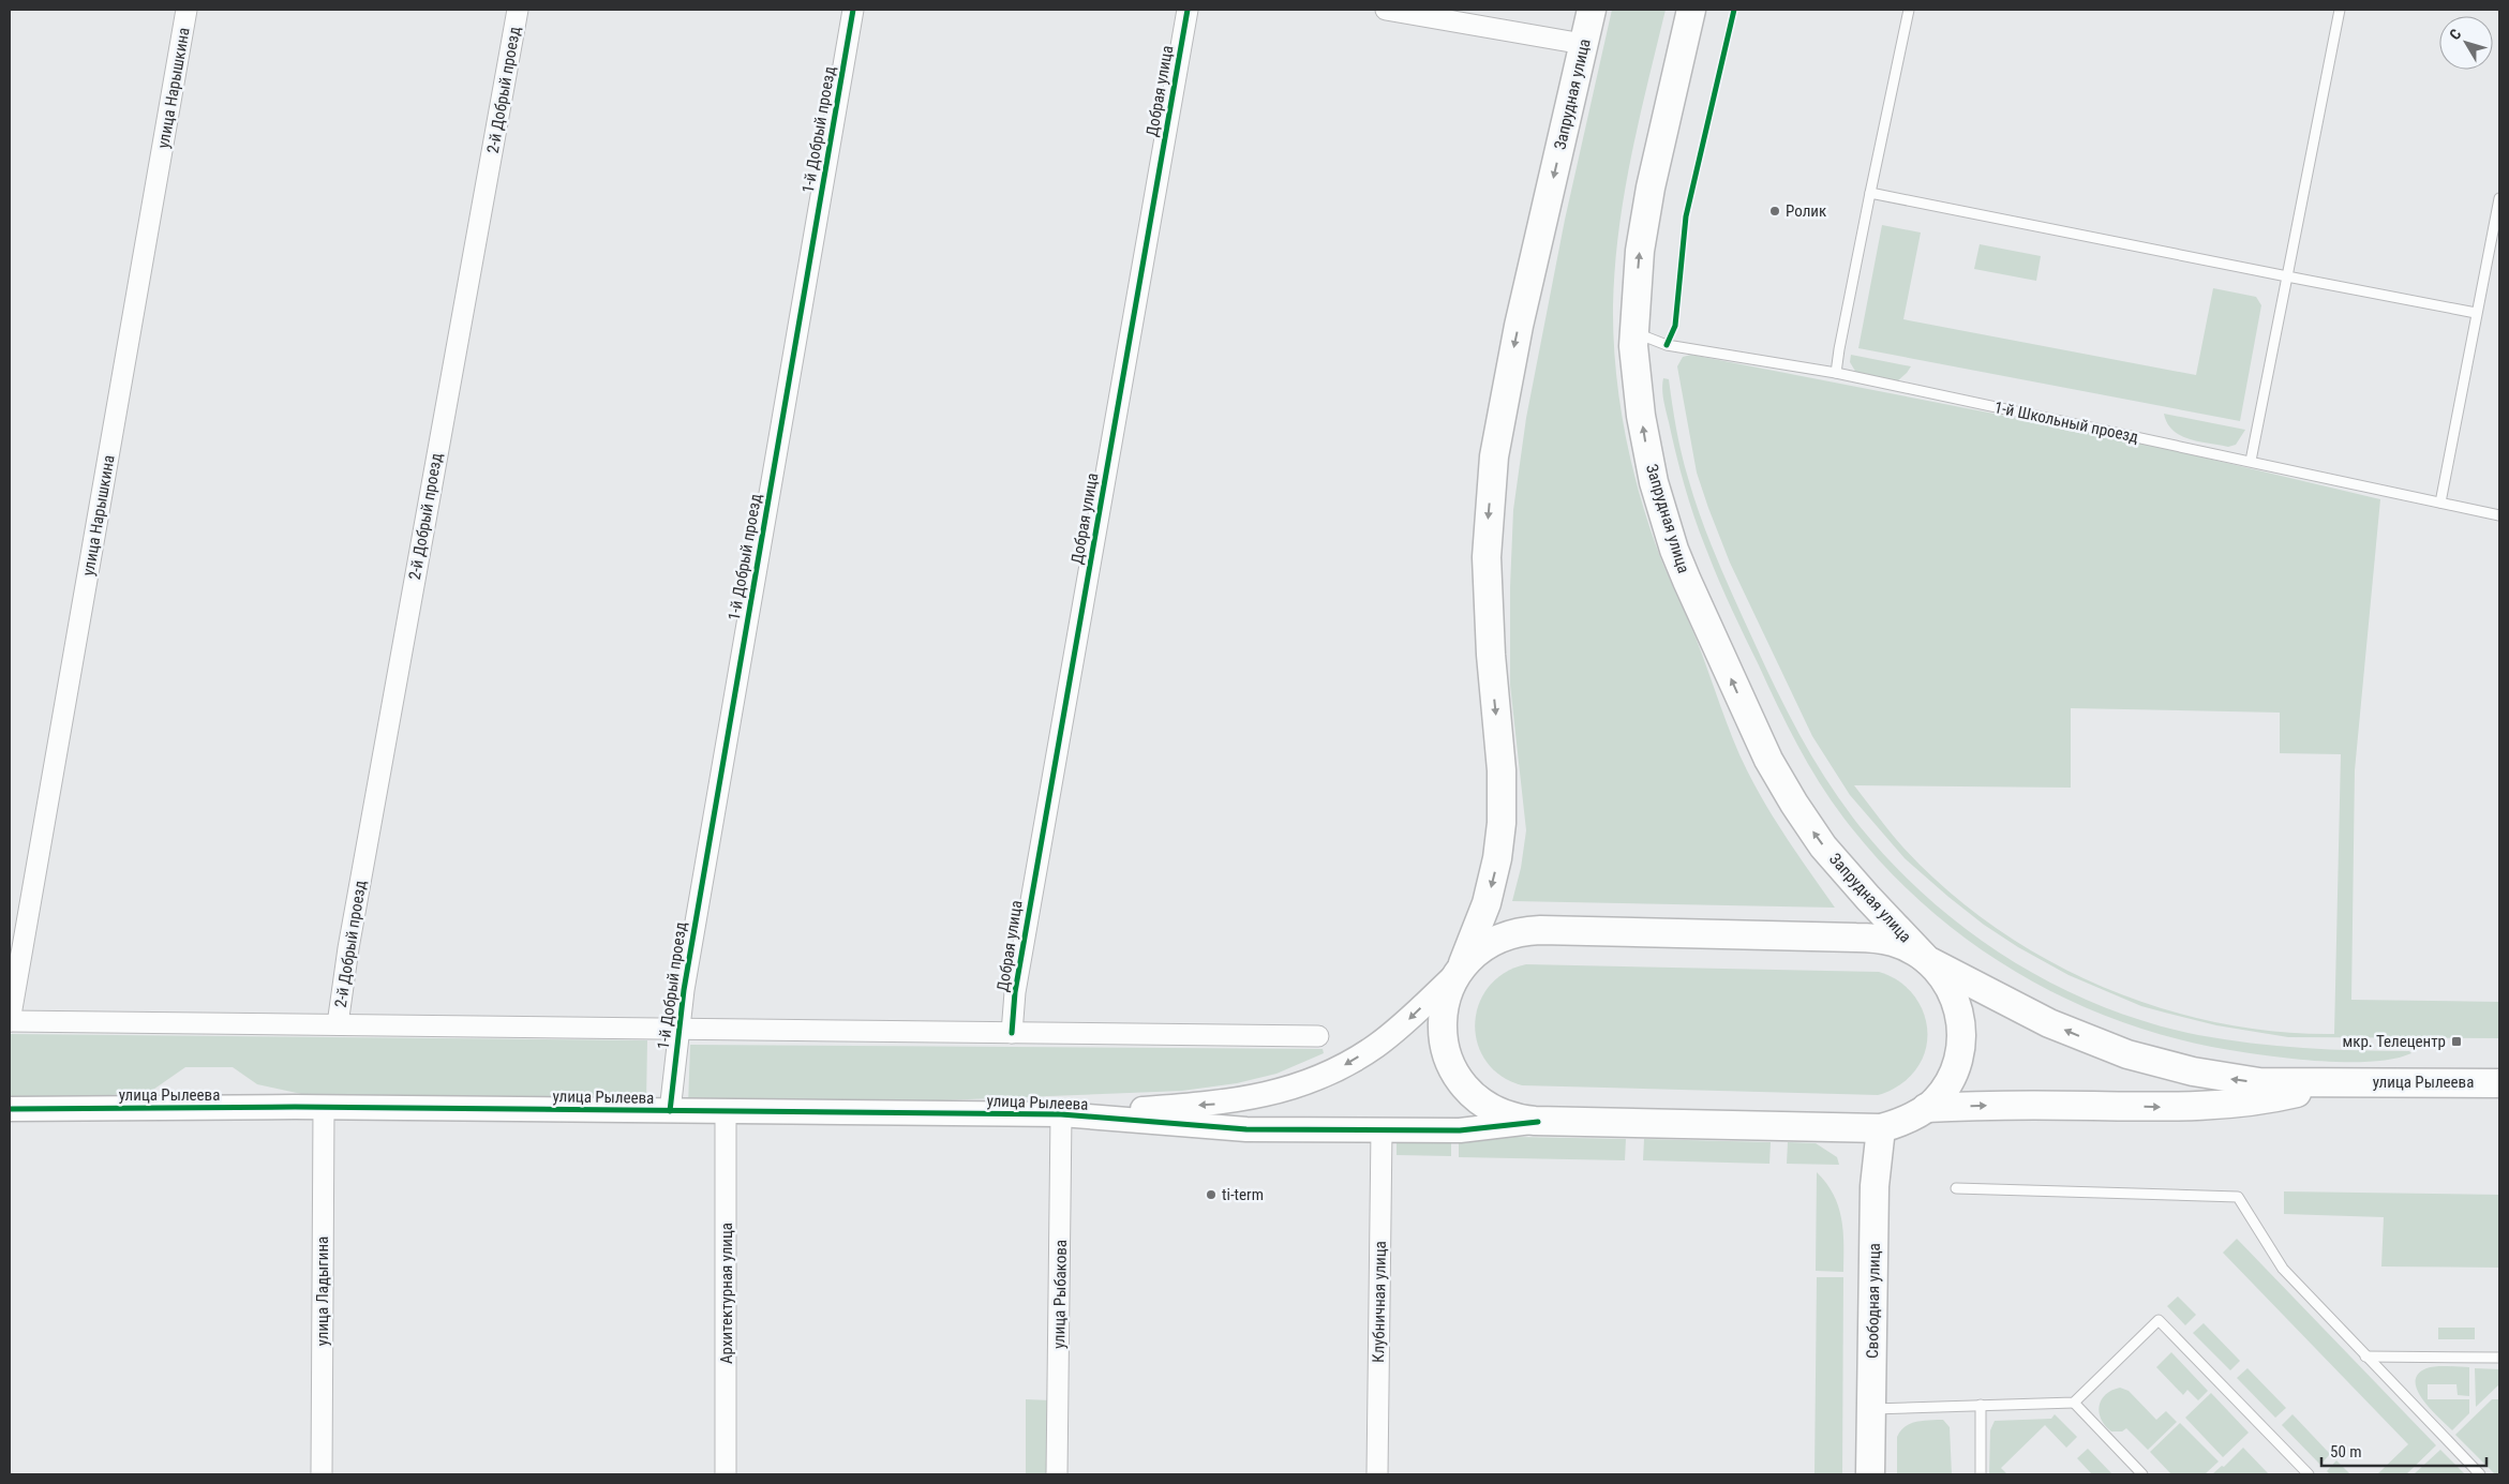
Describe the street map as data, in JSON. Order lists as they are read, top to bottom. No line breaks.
{"streets":{"main road":["Запрудная улица","улица Рылеева","Свободная улица"],"street":["улица Нарышкина","2-й Добрый проезд","Добрая улица","1-й Добрый проезд","улица Ладыгина","Архитектурная улица","улица Рыбакова","Клубничная улица"],"lane":["1-й Школьный проезд"]},"crossings":[["Запрудная улица","1-й Школьный проезд"],["Запрудная улица","улица Рылеева"],["1-й Добрый проезд","улица Рылеева"],["улица Рылеева","улица Ладыгина"],["улица Рылеева","Архитектурная улица"],["улица Рылеева","улица Рыбакова"],["улица Рылеева","Клубничная улица"]],"places":{"other":["Ролик","ti-term"],"transit":["мкр. Телецентр"]},"scale_bar":"50 m","north":"top left"}
